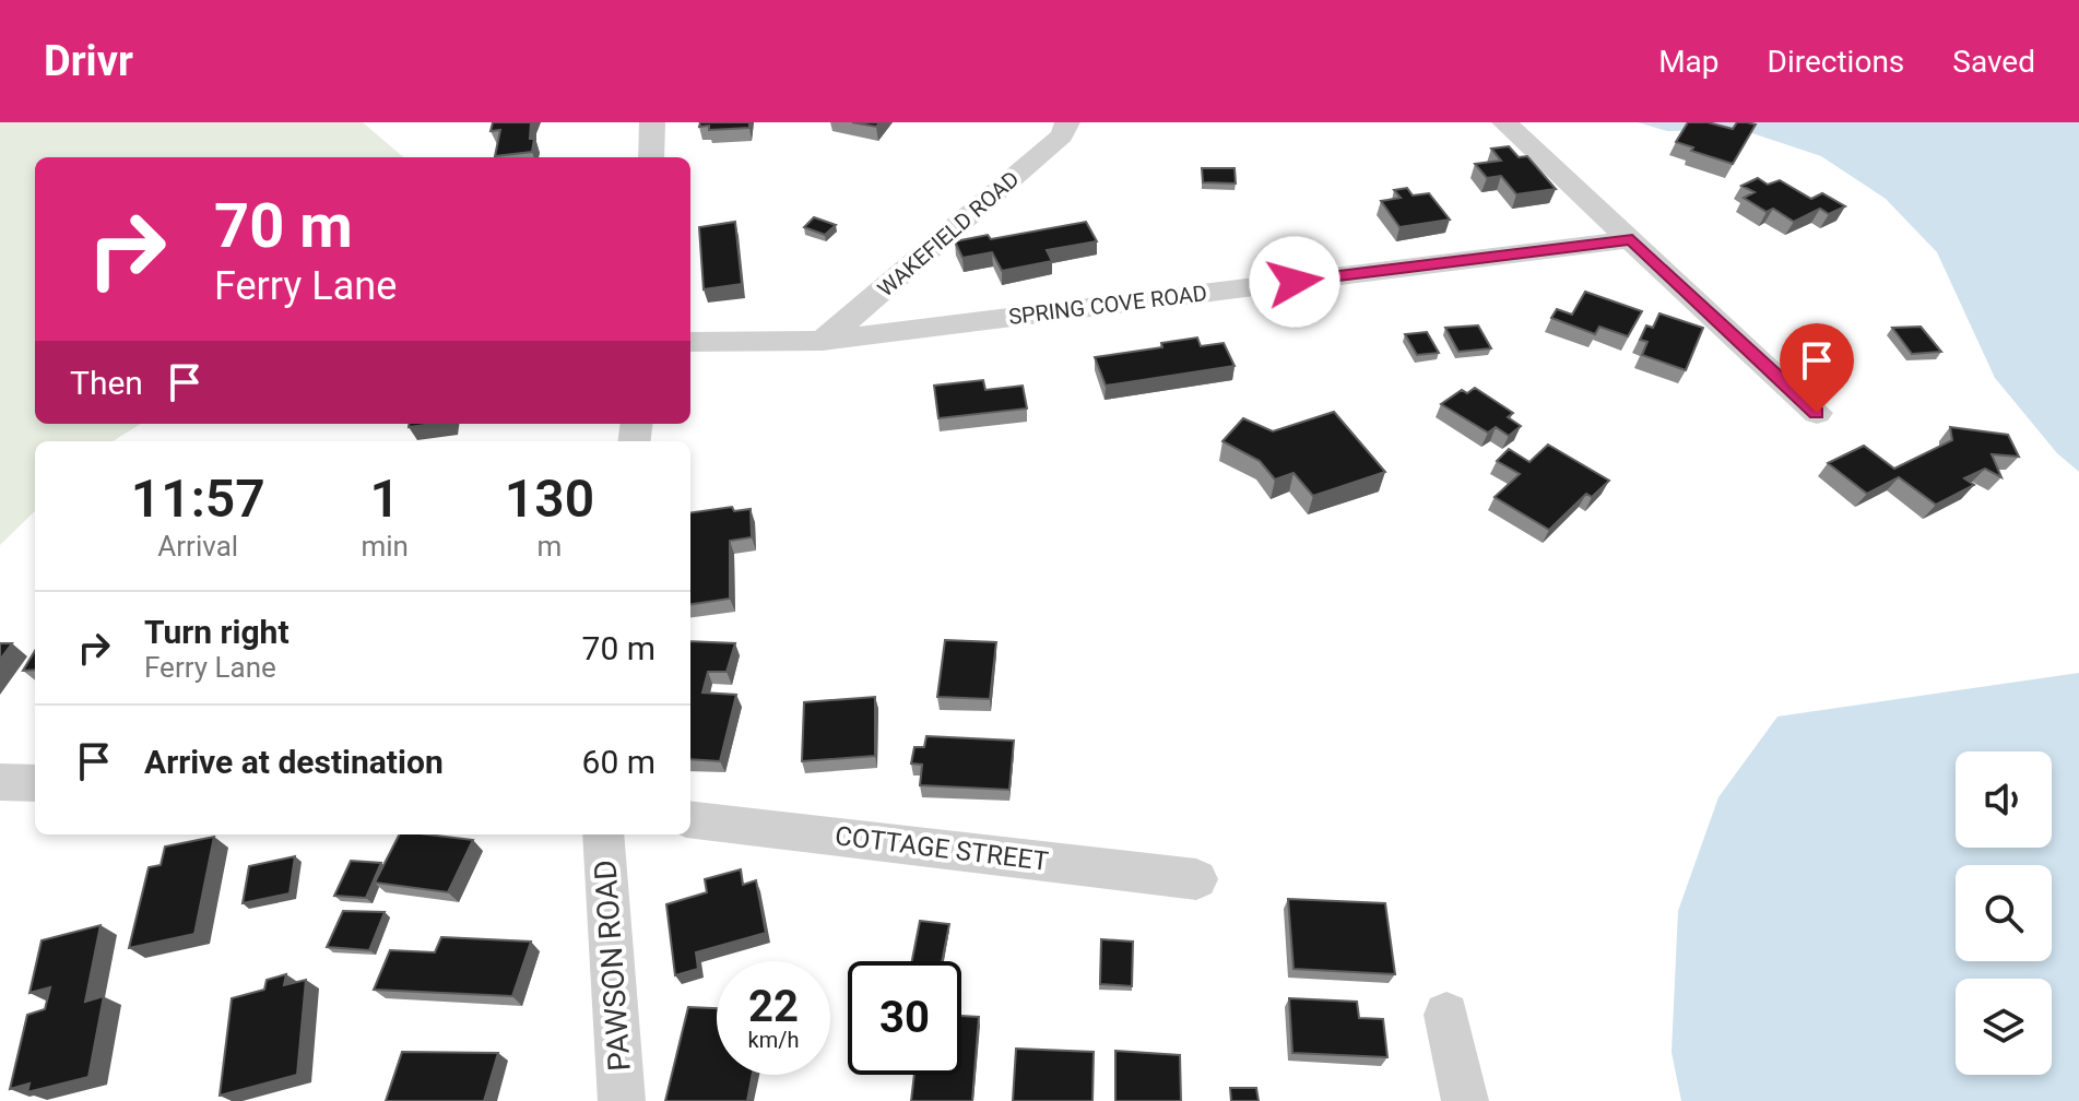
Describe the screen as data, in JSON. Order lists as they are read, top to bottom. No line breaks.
{"streets":{"street":["WAKEFIELD ROAD","SPRING COVE ROAD","COTTAGE STREET","PAWSON ROAD"]},"crossings":[["WAKEFIELD ROAD","SPRING COVE ROAD"]],"page":{"header":"Drivr","nav":["Map","Directions","Saved"],"turn":["70 m","Ferry Lane"],"then":"Then","eta":["11:57","Arrival","1","min","130","m"],"list":[{"name":"Turn right","note":"Ferry Lane","value":"70 m"},{"name":"Arrive at destination","value":"60 m"}],"speed":"22 km/h","limit":"30"}}
